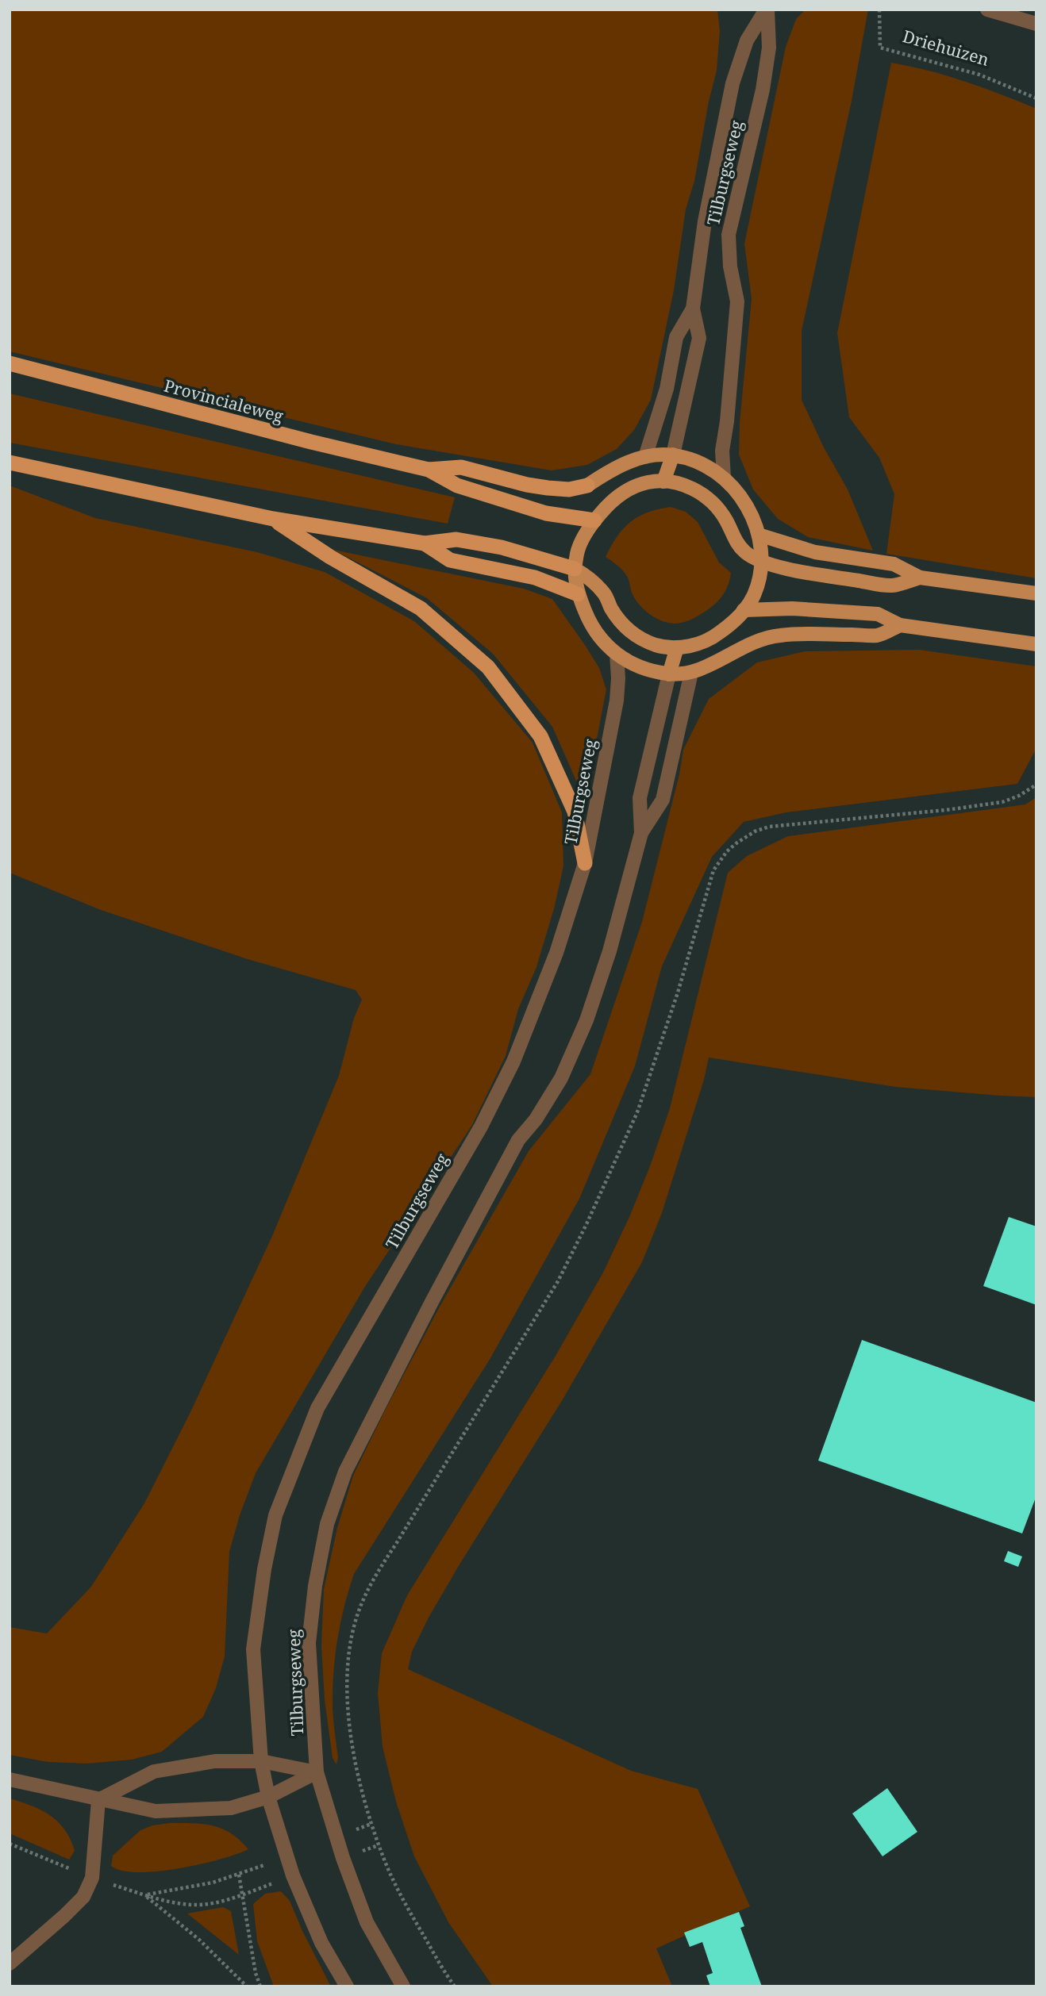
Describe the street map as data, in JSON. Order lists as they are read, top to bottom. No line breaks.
{"streets":{"highway":["Provincialeweg"],"street":["Tilburgseweg"],"path":["Driehuizen"]}}
